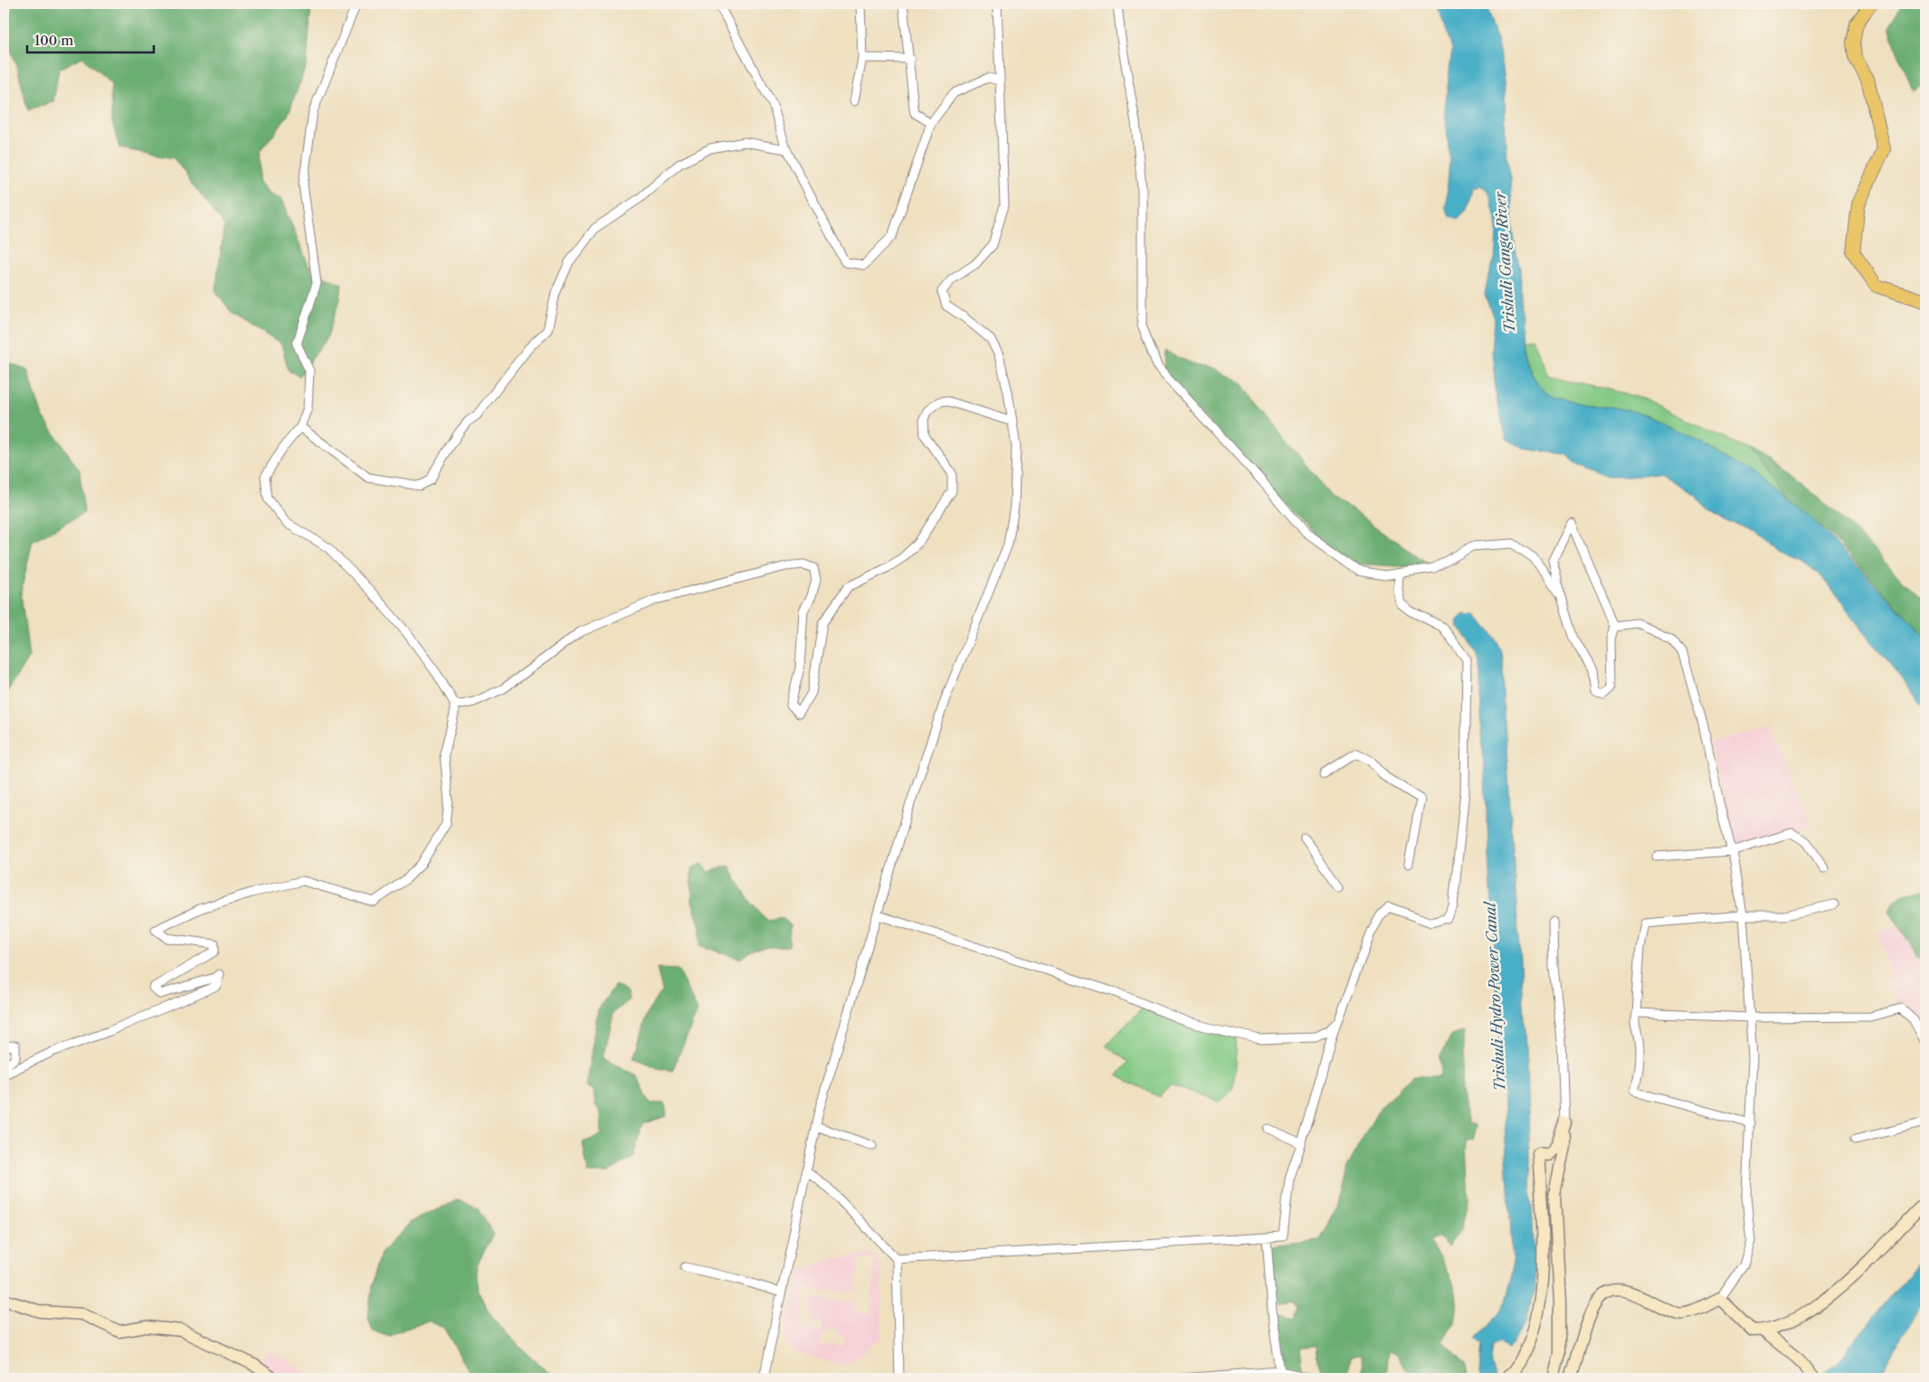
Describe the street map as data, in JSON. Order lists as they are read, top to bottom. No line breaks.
{"water":["Trishuli Ganga River","Trishuli Hydro Power Canal"],"scale_bar":"100 m"}
